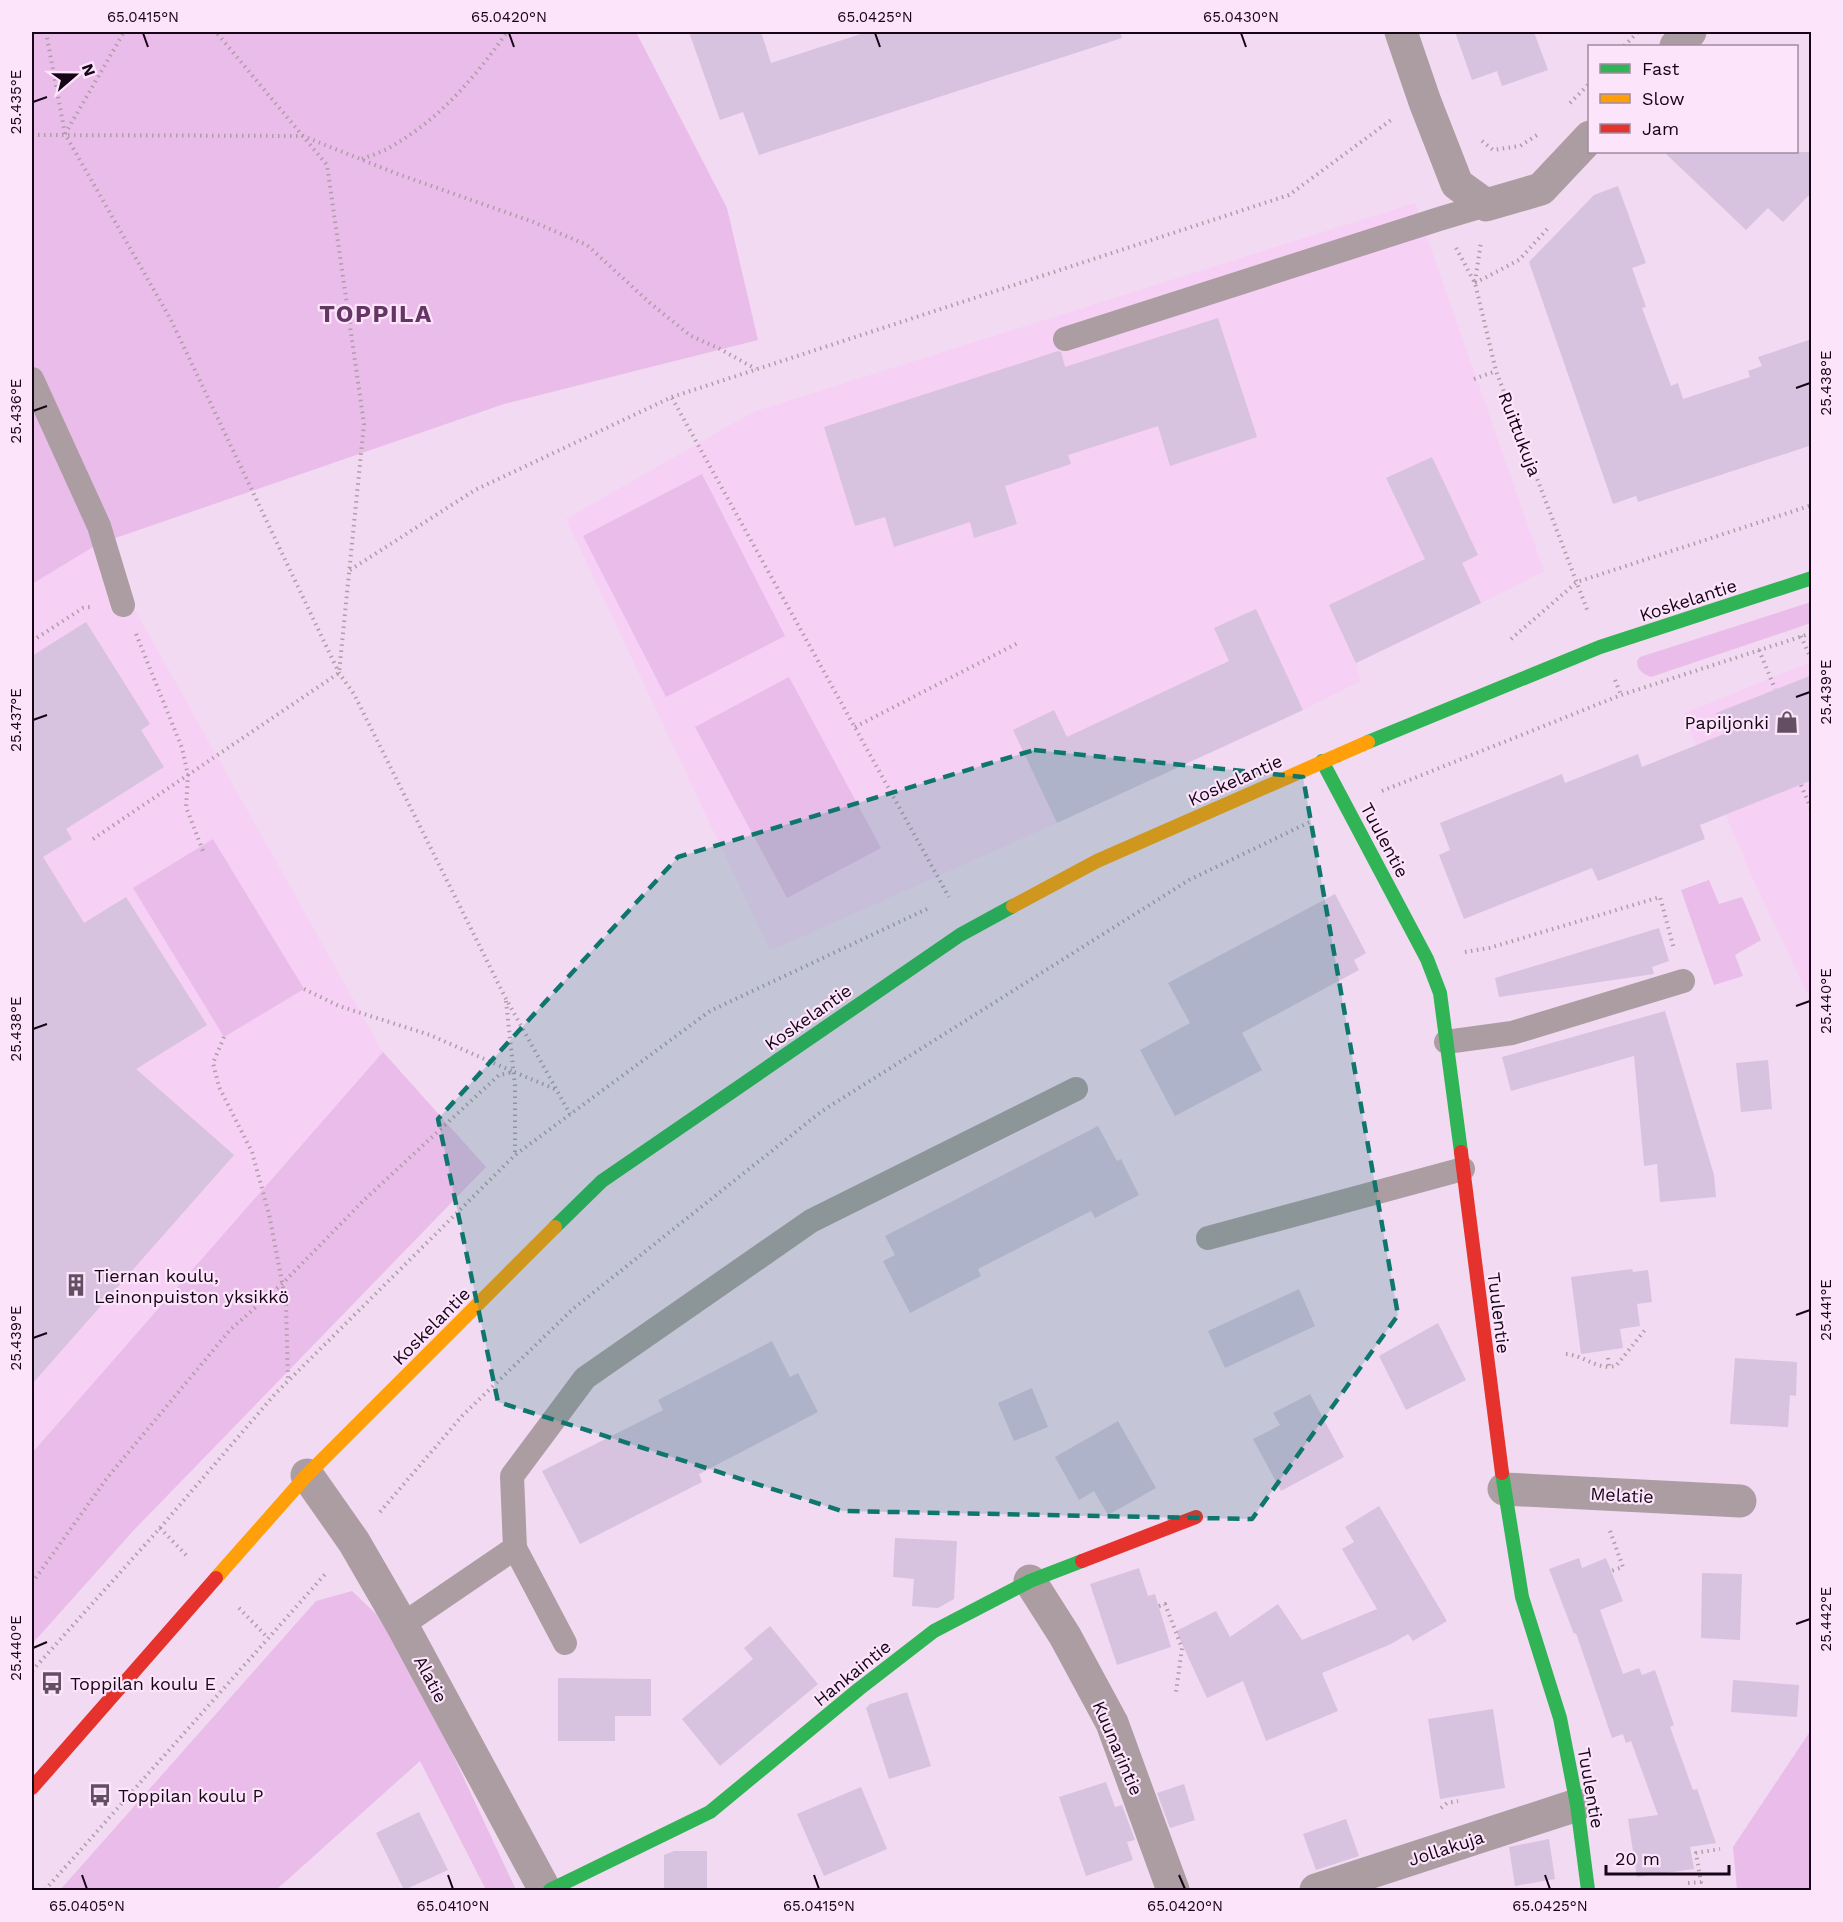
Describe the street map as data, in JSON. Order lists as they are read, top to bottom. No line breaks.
{"streets":{"main road":["Koskelantie","Tuulentie","Hankaintie"],"street":["Melatie","Alatie","Kuunarintie","Jollakuja"],"path":["Ruittukuja"]},"crossings":[["Koskelantie","Tuulentie"],["Koskelantie","Alatie"],["Tuulentie","Melatie"],["Tuulentie","Jollakuja"],["Hankaintie","Kuunarintie"]],"districts":["TOPPILA"],"places":{"shop":["Papiljonki"],"building":["Tiernan koulu, Leinonpuiston yksikkö"],"bus stop":["Toppilan koulu E","Toppilan koulu P"]},"legend":["Fast","Slow","Jam"],"scale_bar":"20 m","north":"right","coordinates":["65.0415°N","65.0420°N","65.0425°N","65.0430°N","25.435°E","25.438°E","25.436°E","25.439°E","25.437°E","25.440°E","25.441°E","25.442°E","65.0405°N","65.0410°N"]}
